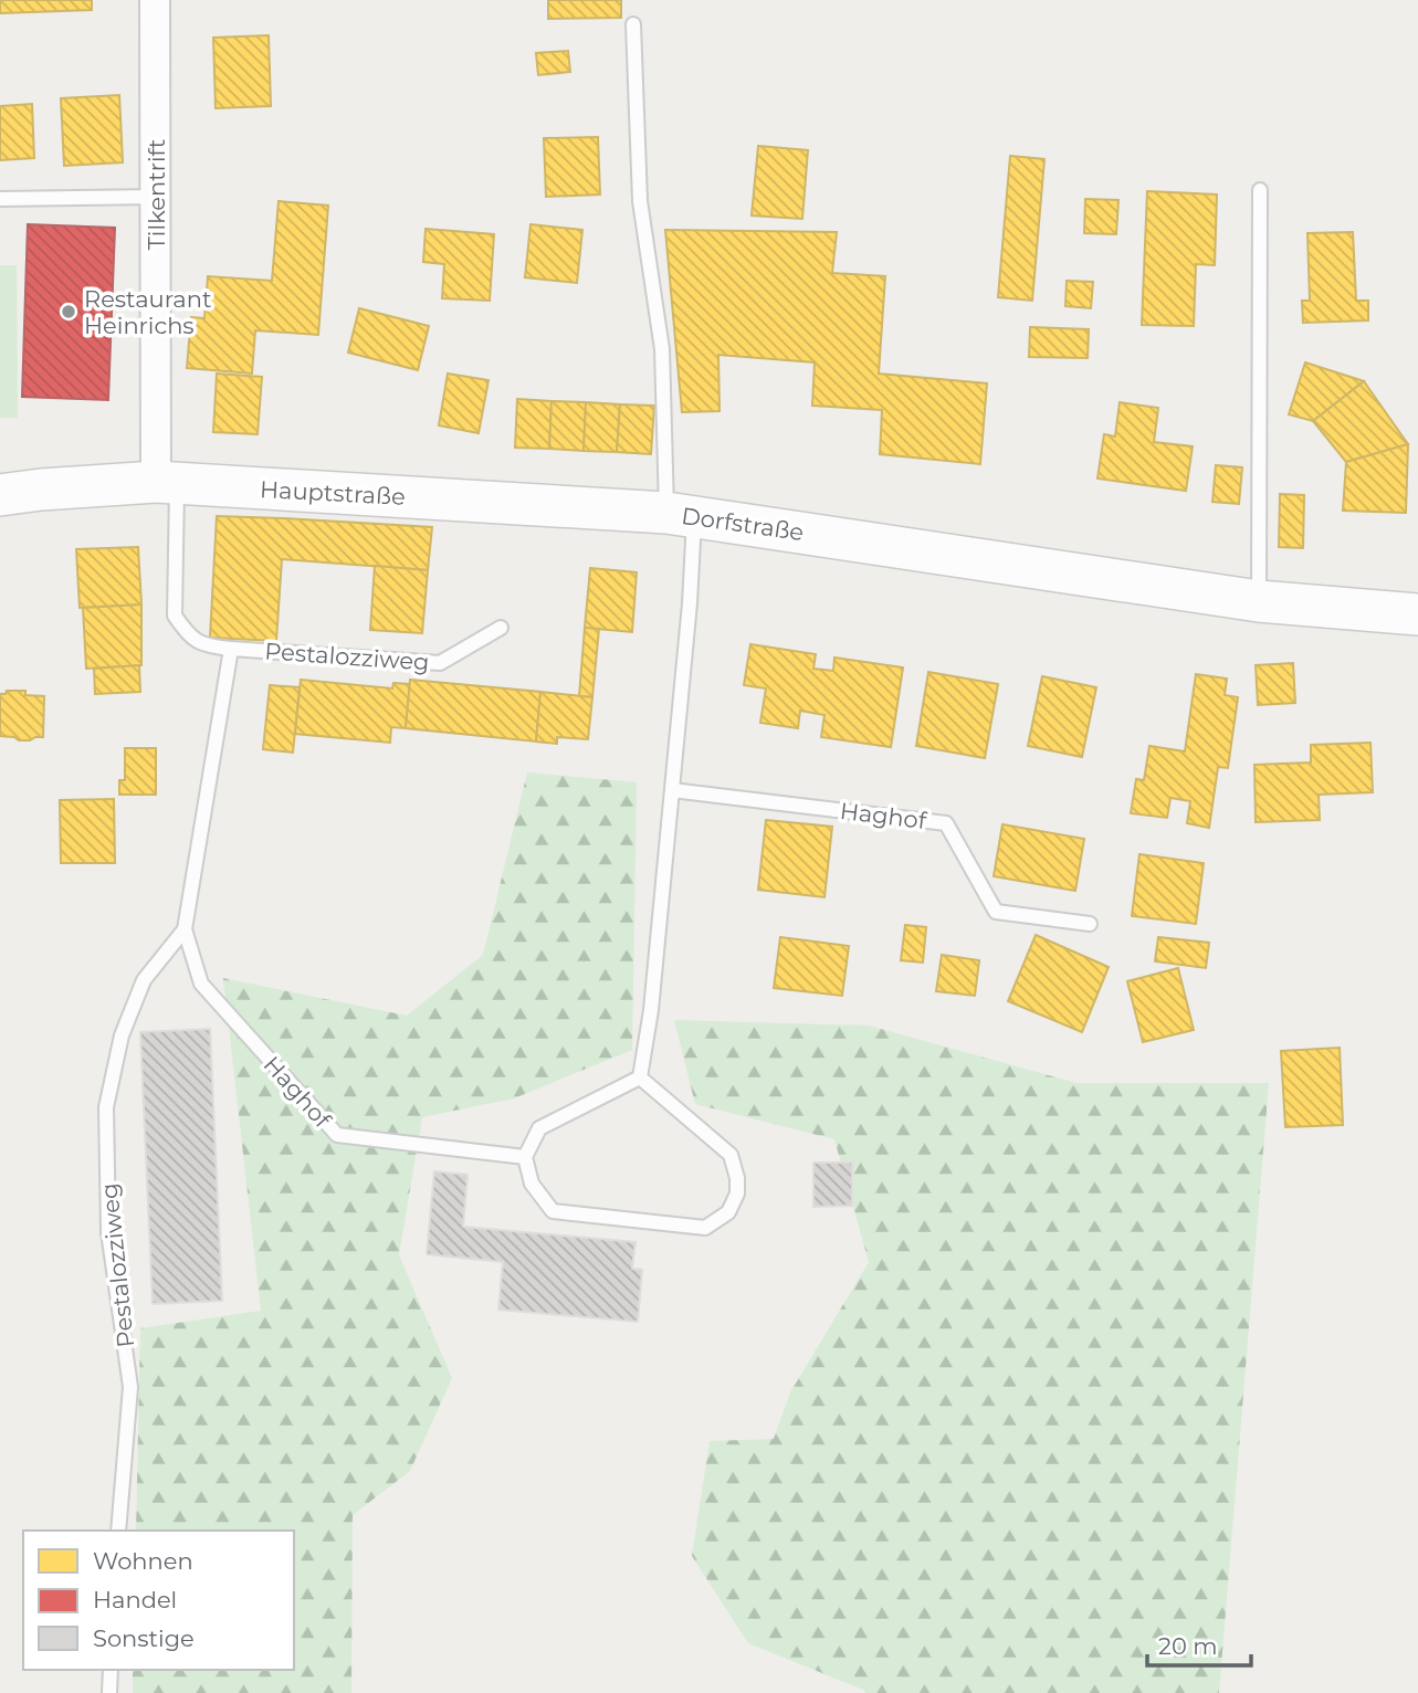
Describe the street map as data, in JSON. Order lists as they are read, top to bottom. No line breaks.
{"streets":{"main road":["Hauptstraße","Dorfstraße"],"street":["Tilkentrift"],"lane":["Pestalozziweg","Haghof"]},"crossings":[["Tilkentrift","Hauptstraße"],["Tilkentrift","Pestalozziweg"],["Hauptstraße","Dorfstraße"],["Hauptstraße","Pestalozziweg"],["Pestalozziweg","Haghof"]],"places":["Restaurant Heinrichs"],"legend":["Wohnen","Handel","Sonstige"],"scale_bar":"20 m"}
